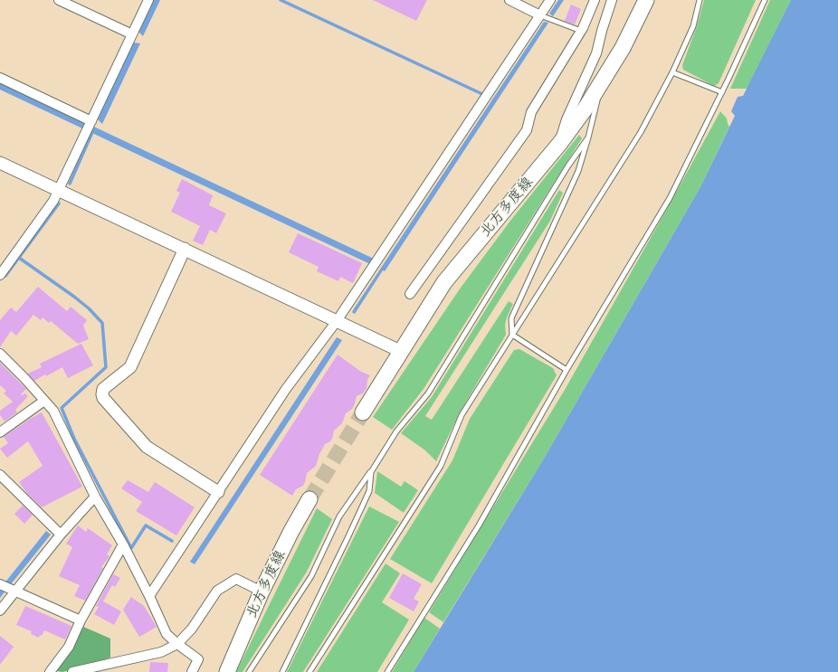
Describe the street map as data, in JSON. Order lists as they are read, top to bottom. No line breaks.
{"streets":{"main road":["北方多度線"]}}
